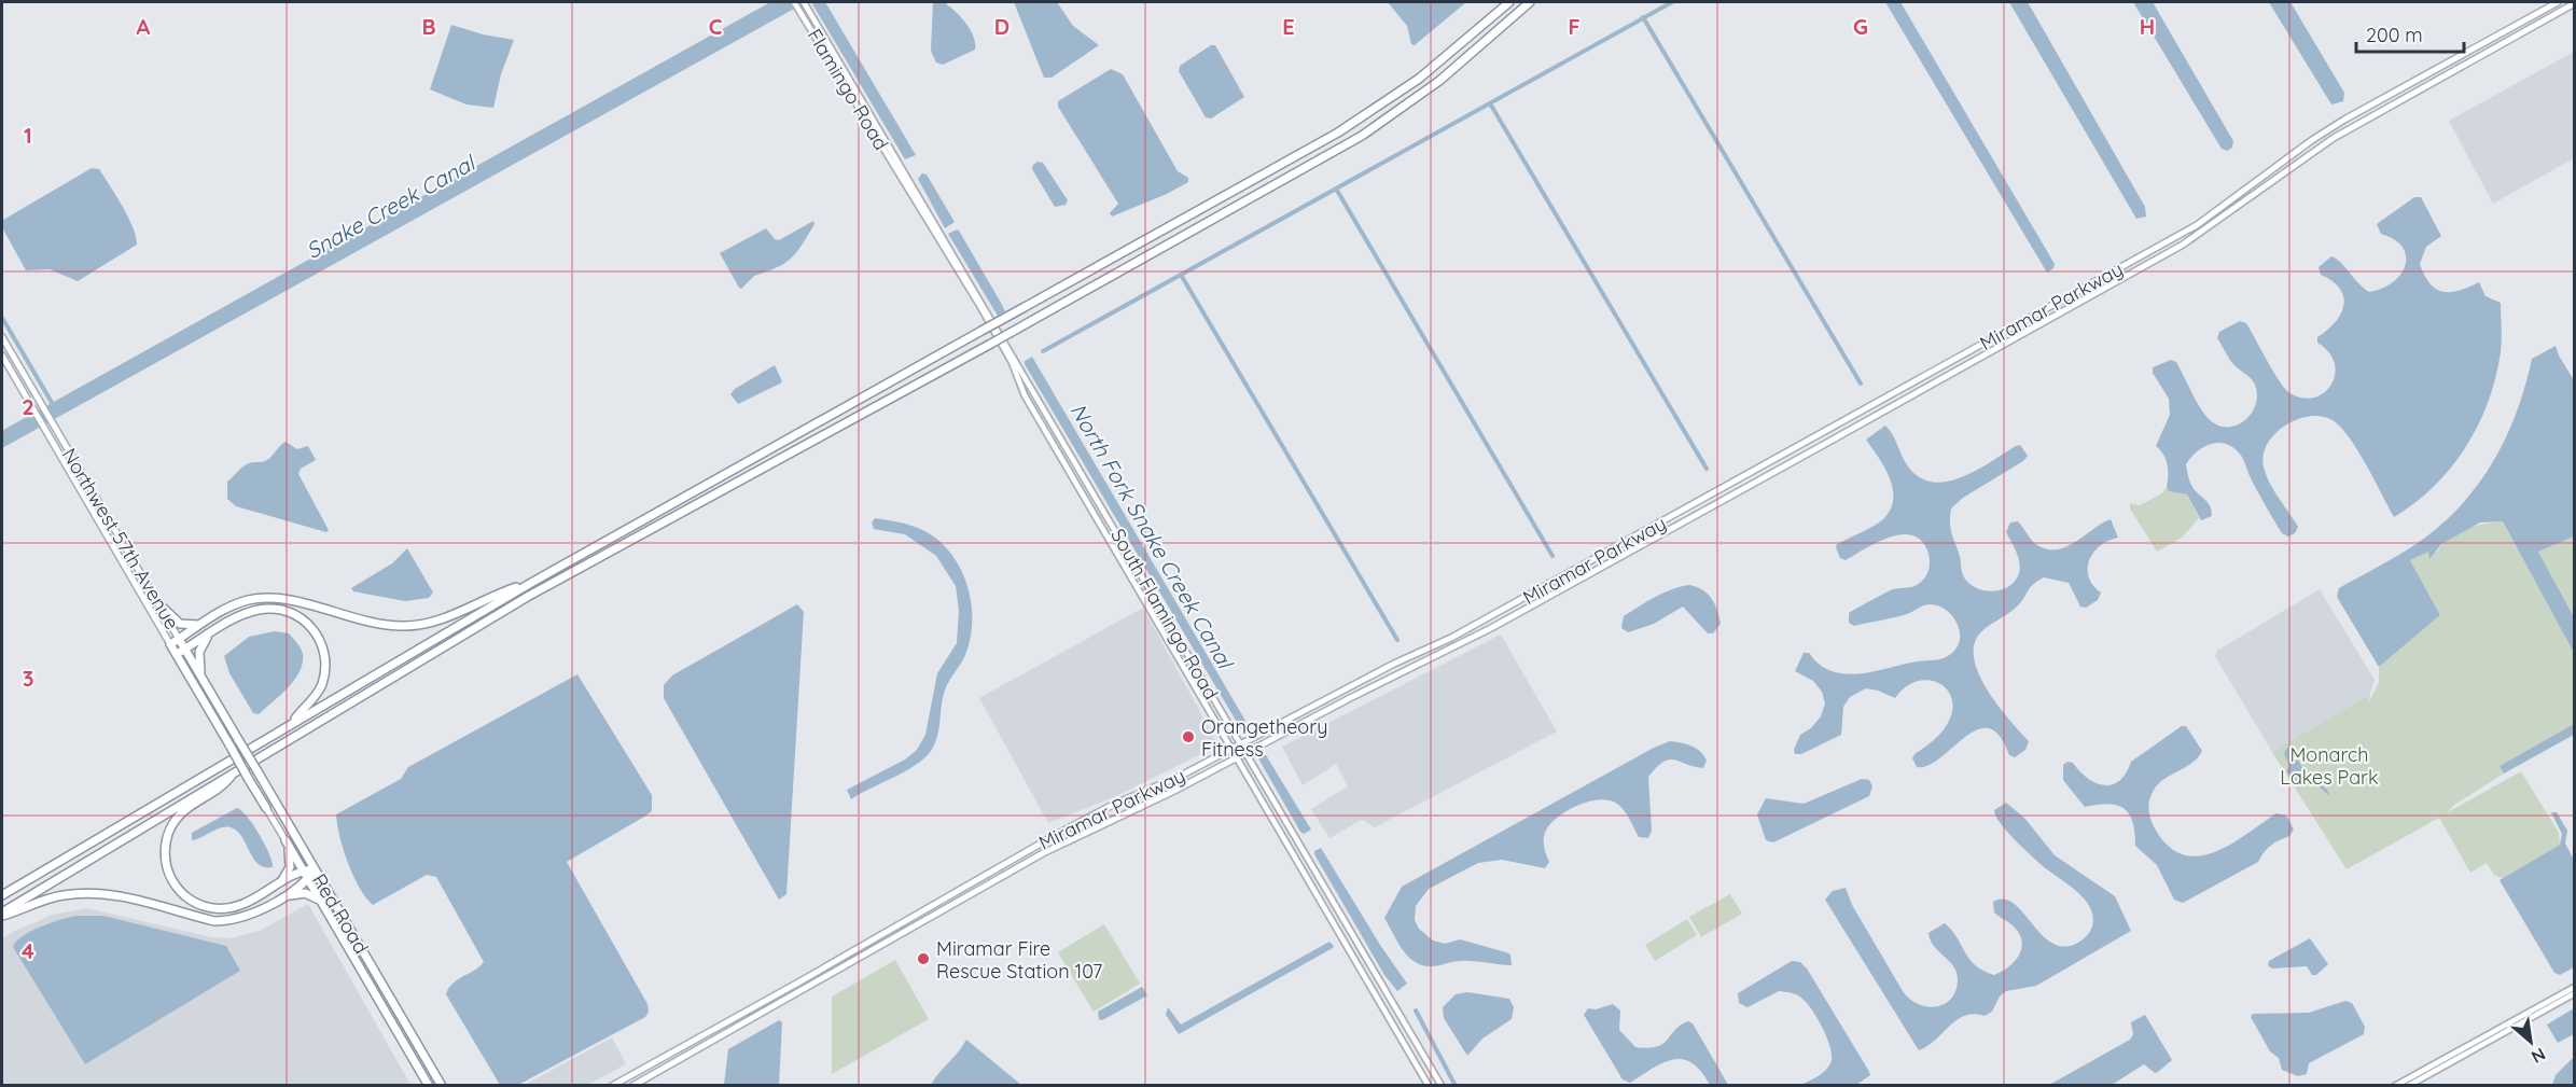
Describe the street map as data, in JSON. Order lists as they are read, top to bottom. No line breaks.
{"streets":{"highway":["Northwest 57th Avenue","Red Road"],"main road":["Flamingo Road","Miramar Parkway","South Flamingo Road"]},"crossings":[["Flamingo Road","South Flamingo Road"],["Miramar Parkway","South Flamingo Road"],["Northwest 57th Avenue","Red Road"]],"water":["Snake Creek Canal","North Fork Snake Creek Canal"],"parks":["Monarch Lakes Park"],"places":["Orangetheory Fitness","Miramar Fire Rescue Station 107"],"scale_bar":"200 m","north":"bottom right","grid":{"columns":["A","B","C","D","E","F","G","H"],"rows":["1","2","3","4"]}}
